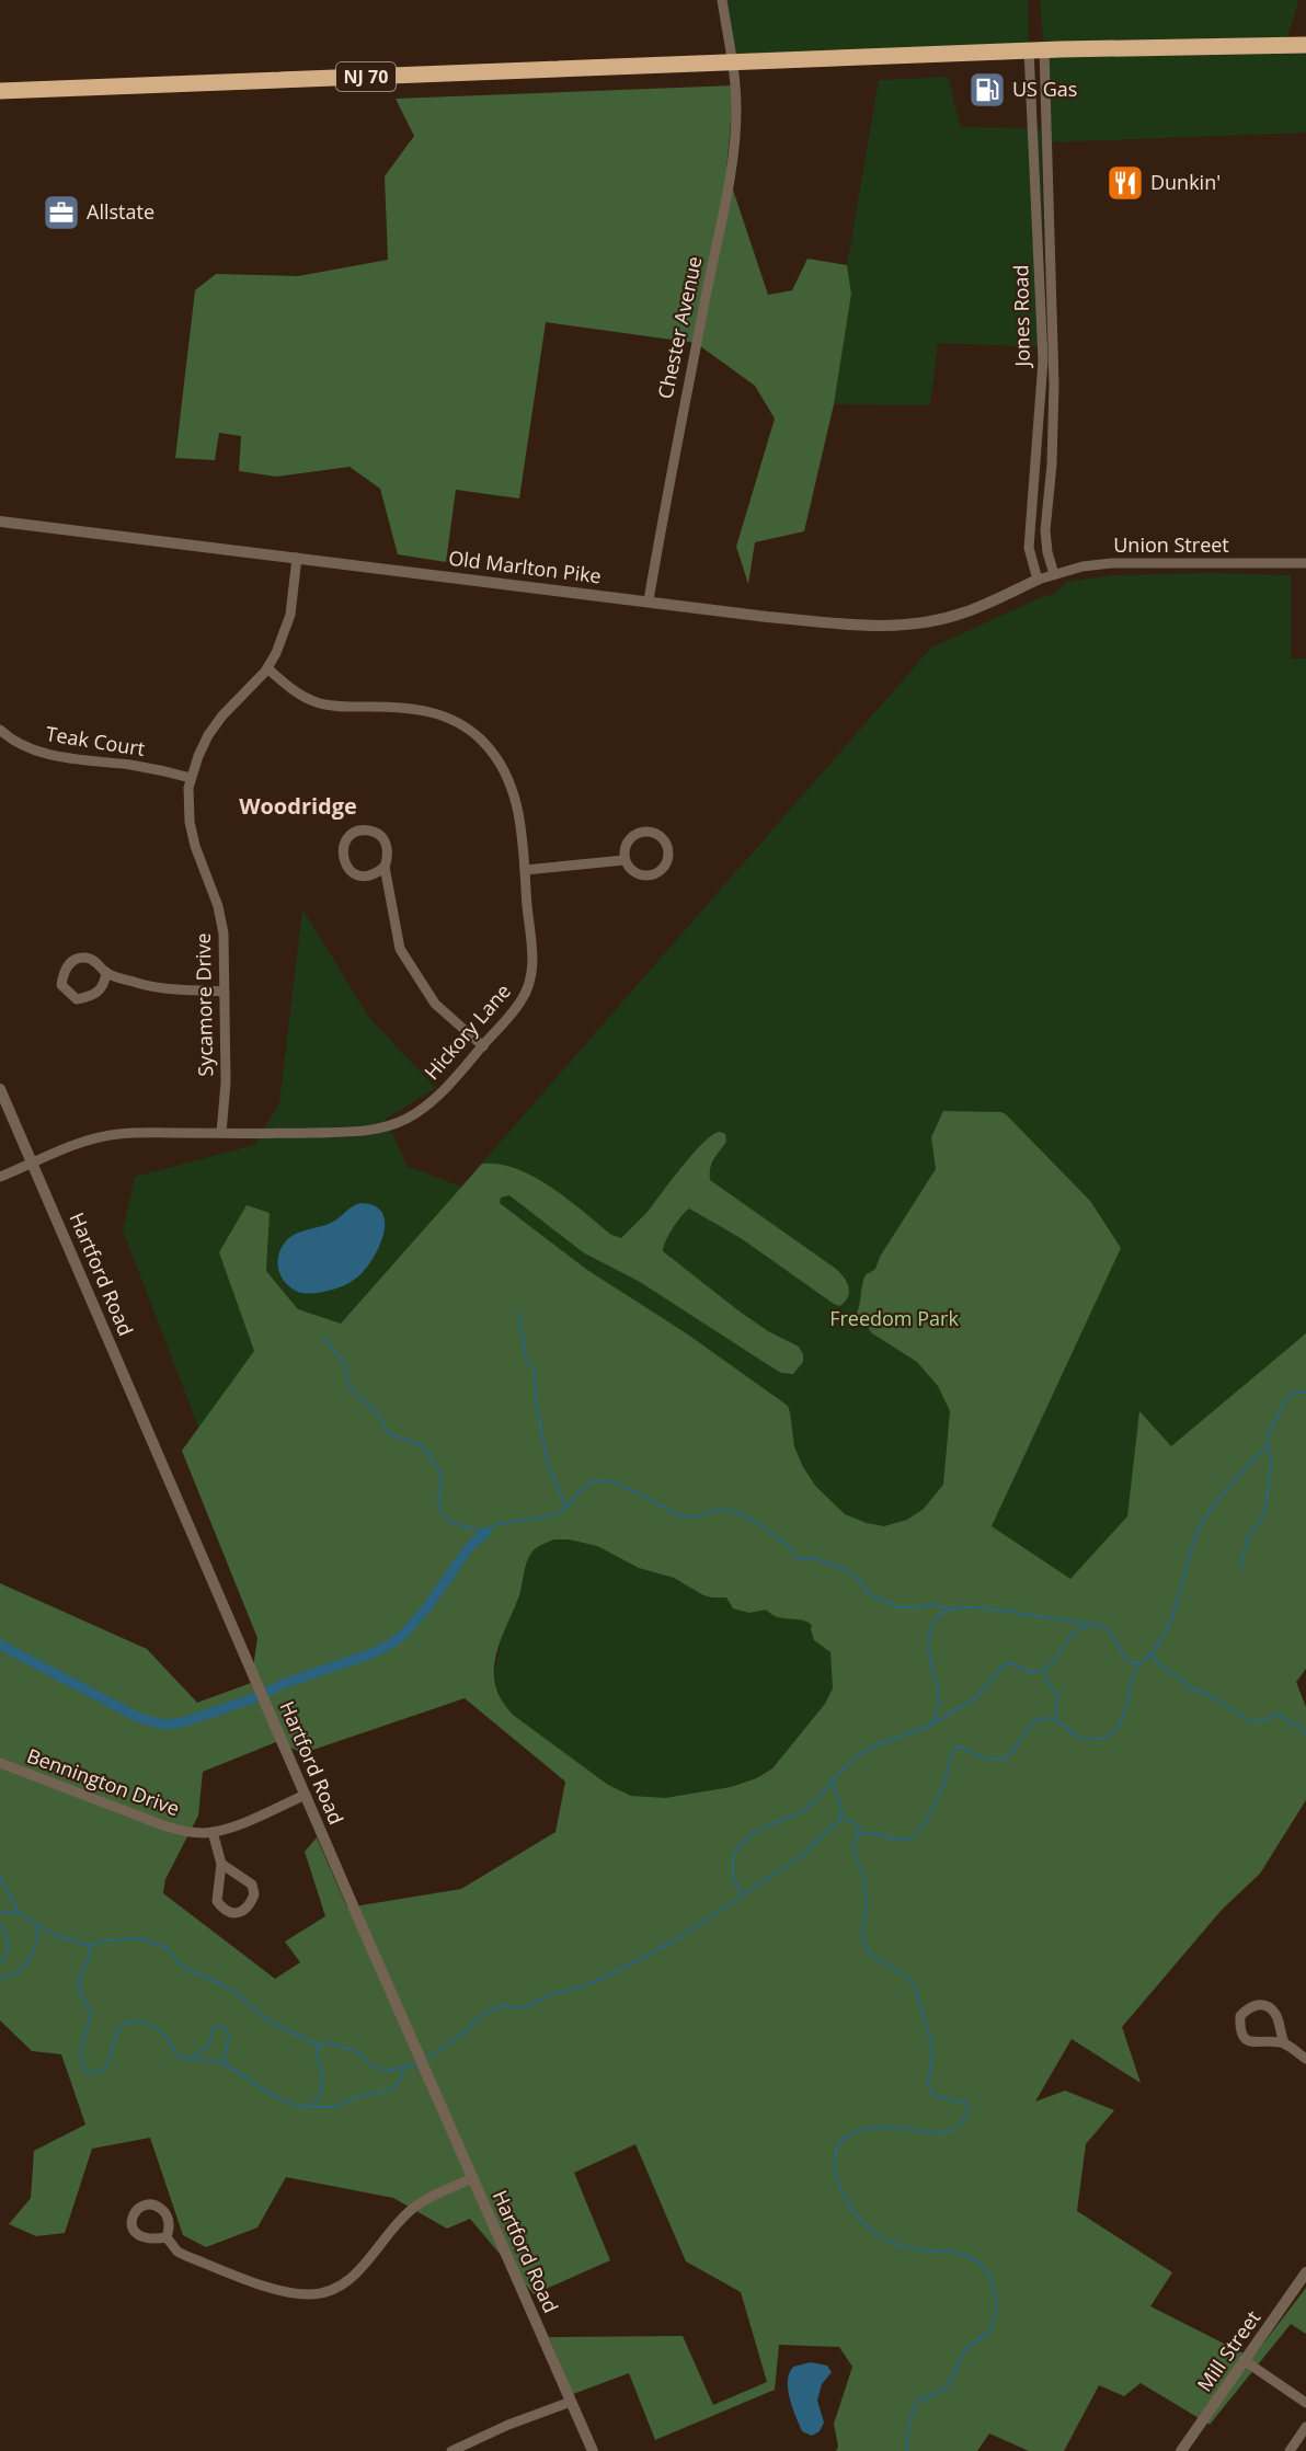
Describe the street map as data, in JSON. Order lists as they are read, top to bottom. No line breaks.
{"streets":{"highway":["NJ 70"],"street":["Jones Road","Chester Avenue","Union Street","Old Marlton Pike","Teak Court","Sycamore Drive","Hickory Lane","Hartford Road","Bennington Drive","Mill Street"]},"crossings":[["NJ 70","Jones Road"],["NJ 70","Chester Avenue"],["Jones Road","Union Street"],["Jones Road","Old Marlton Pike"],["Chester Avenue","Old Marlton Pike"],["Union Street","Old Marlton Pike"],["Old Marlton Pike","Sycamore Drive"],["Teak Court","Sycamore Drive"],["Sycamore Drive","Hickory Lane"],["Hickory Lane","Hartford Road"],["Hartford Road","Bennington Drive"]],"districts":["Woodridge"],"parks":["Freedom Park"],"places":{"fuel station":["US Gas"],"restaurant":["Dunkin'"],"office":["Allstate"]}}
